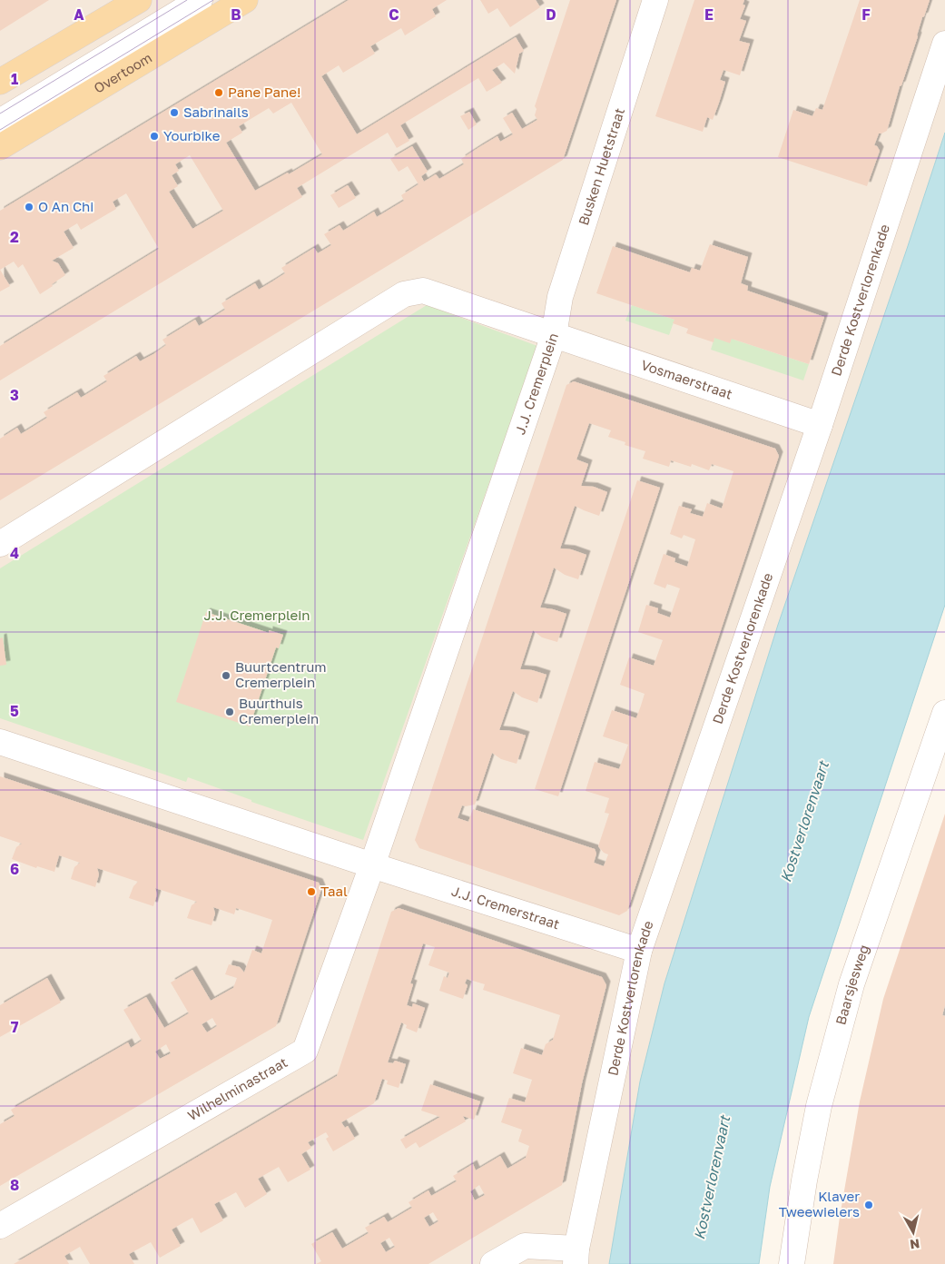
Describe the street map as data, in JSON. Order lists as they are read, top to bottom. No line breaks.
{"streets":{"main road":["Overtoom"],"street":["Busken Huetstraat","Derde Kostverlorenkade","Vosmaerstraat","J.J. Cremerplein","J.J. Cremerstraat","Baarsjesweg","Wilhelminastraat"]},"crossings":[["Busken Huetstraat","Vosmaerstraat"],["Busken Huetstraat","J.J. Cremerplein"],["Derde Kostverlorenkade","Vosmaerstraat"],["Derde Kostverlorenkade","J.J. Cremerstraat"],["Vosmaerstraat","J.J. Cremerplein"],["J.J. Cremerplein","J.J. Cremerstraat"],["J.J. Cremerplein","Wilhelminastraat"],["J.J. Cremerstraat","Wilhelminastraat"]],"water":["Kostverlorenvaart"],"parks":["J.J. Cremerplein"],"places":["Pane Pane!","Sabrinails","Yourbike","O An Chi","Buurtcentrum Cremerplein","Buurthuis Cremerplein","Taal","Klaver Tweewielers"],"north":"bottom","grid":{"columns":["A","B","C","D","E","F"],"rows":["1","2","3","4","5","6","7","8"]}}
